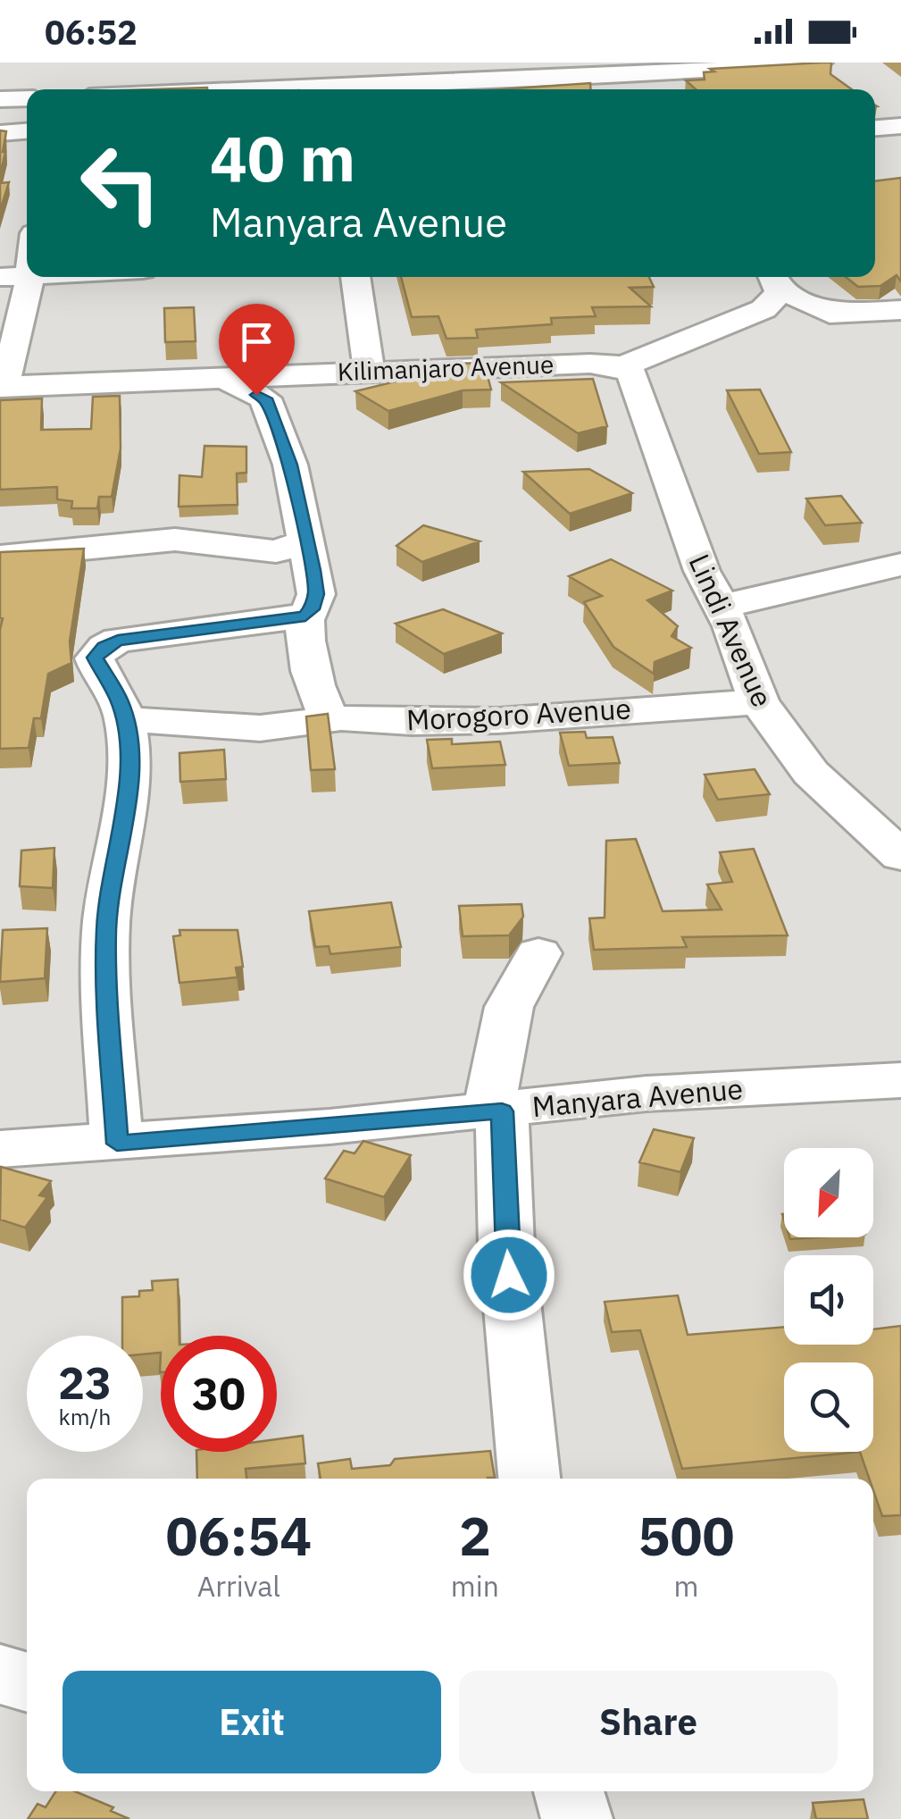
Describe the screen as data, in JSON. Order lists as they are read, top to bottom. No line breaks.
{"streets":{"street":["Kilimanjaro Avenue","Lindi Avenue","Morogoro Avenue","Manyara Avenue"]},"crossings":[["Kilimanjaro Avenue","Lindi Avenue"],["Lindi Avenue","Morogoro Avenue"]],"north":"bottom left","page":{"status":"06:52","turn":["40 m","Manyara Avenue"],"speed":"23 km/h","limit":"30","eta":["06:54","Arrival","2","min","500","m"],"buttons":["Exit","Share"]}}
